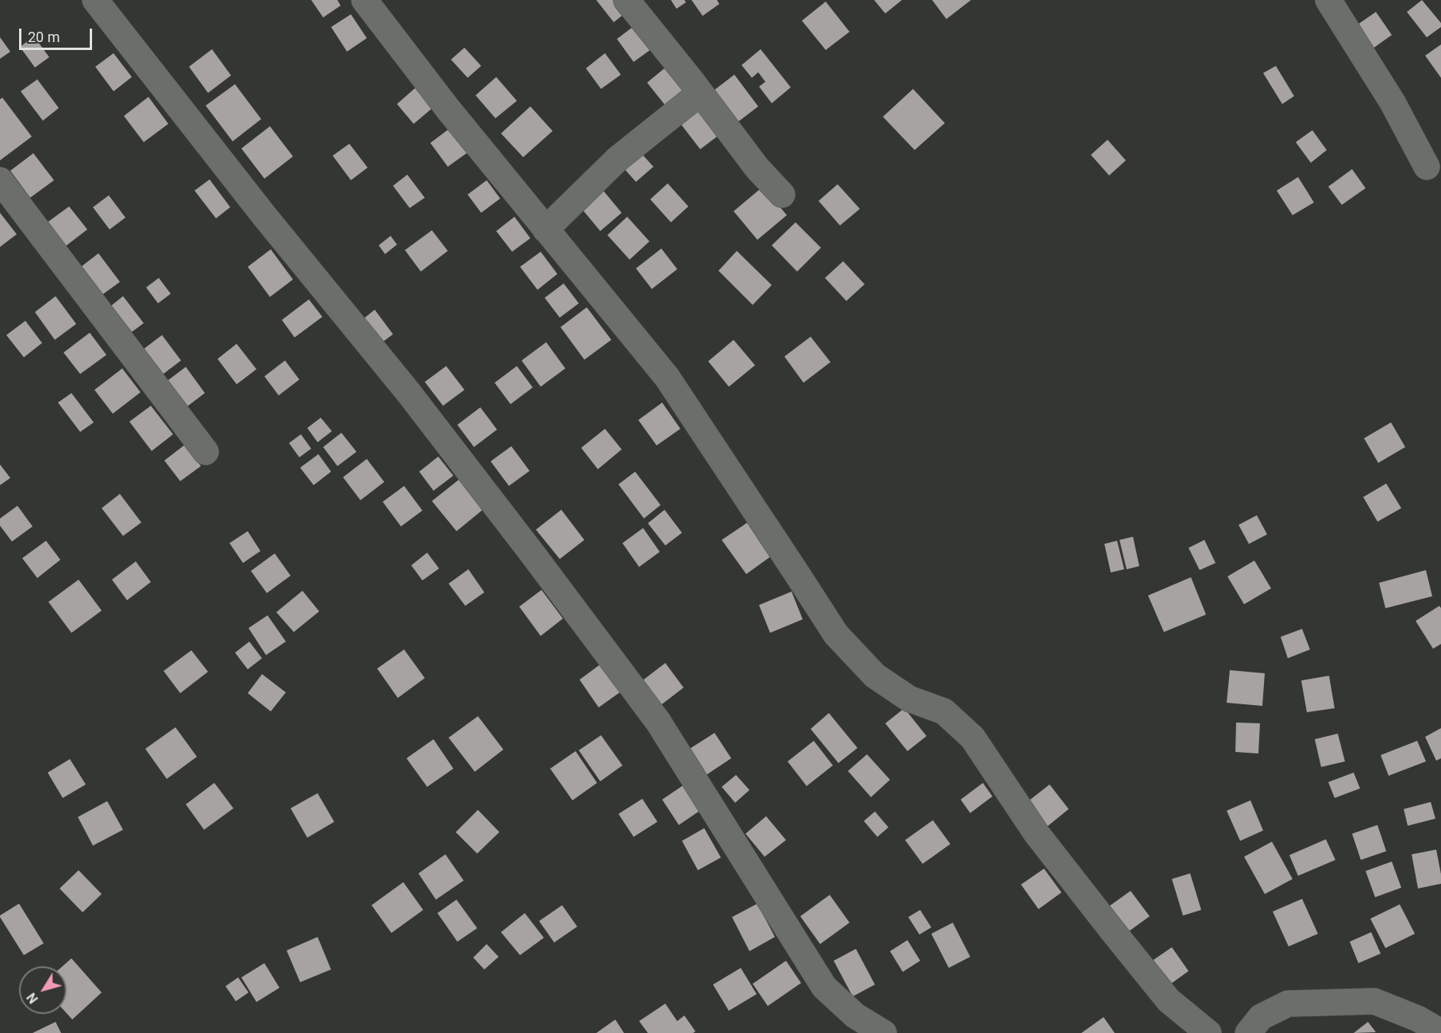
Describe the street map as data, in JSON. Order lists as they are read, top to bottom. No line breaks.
{"scale_bar":"20 m","north":"bottom left"}
